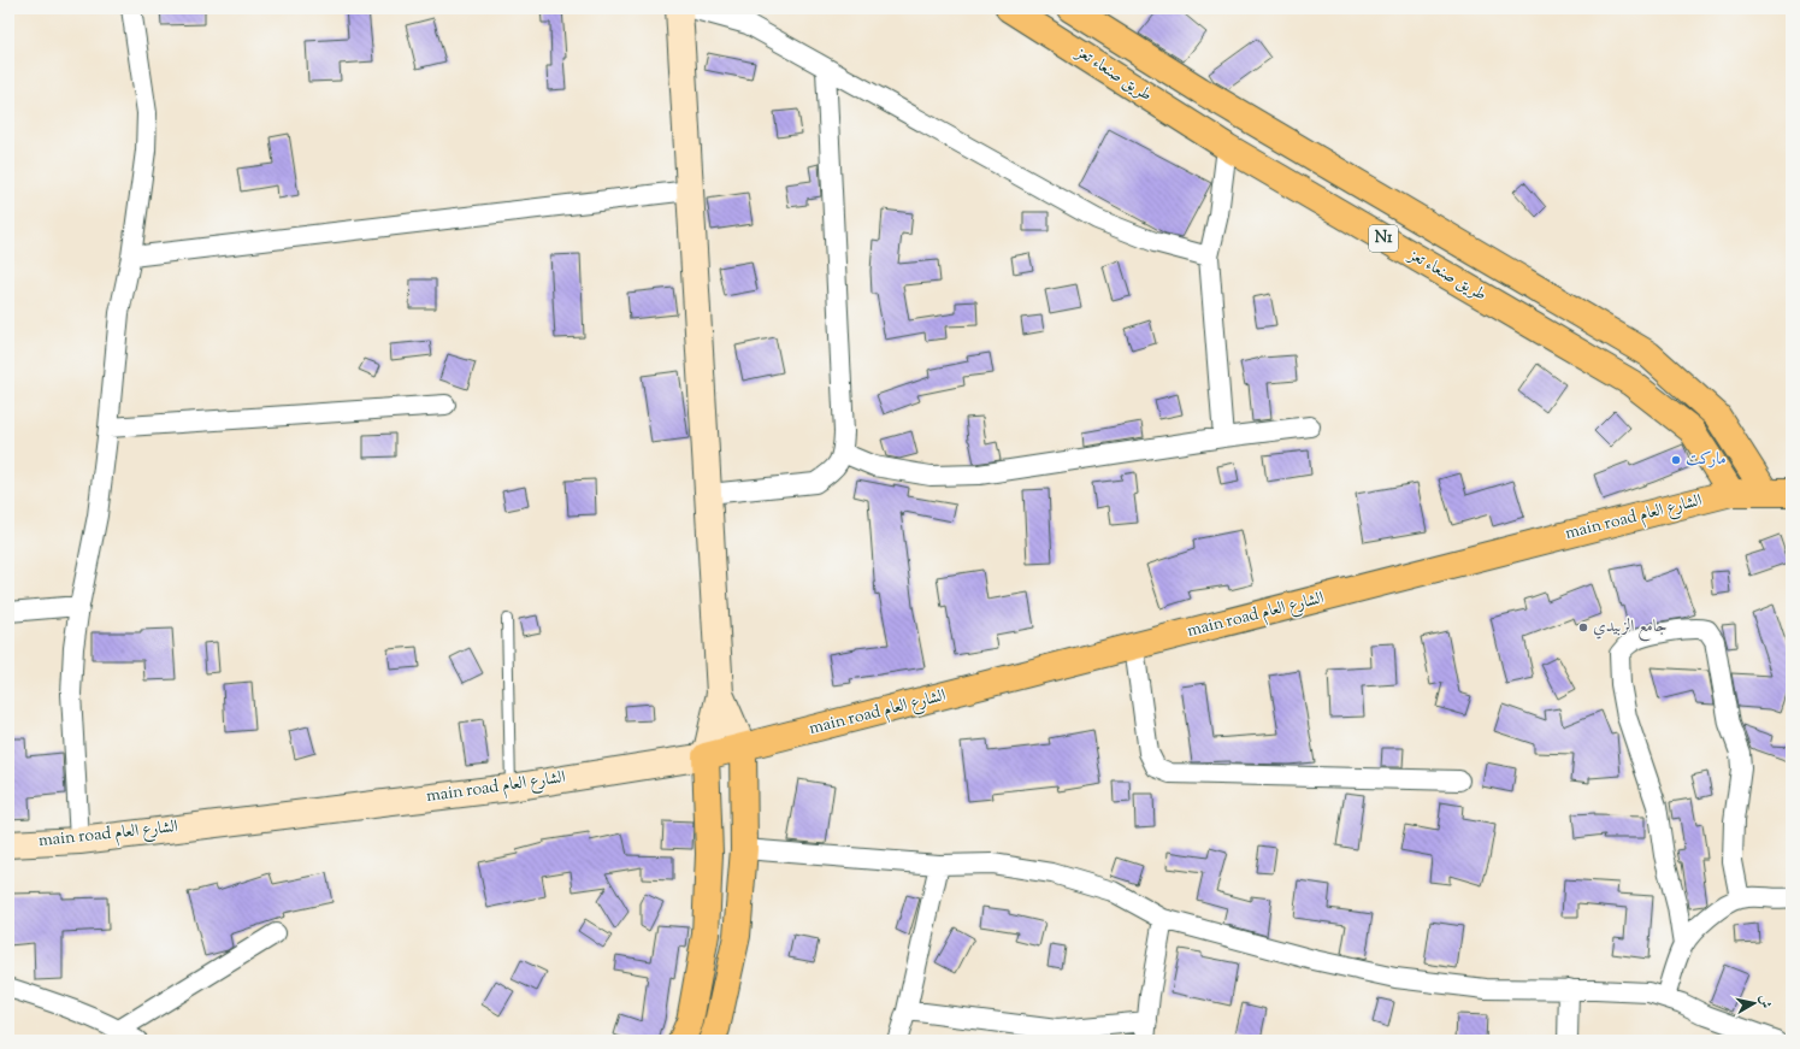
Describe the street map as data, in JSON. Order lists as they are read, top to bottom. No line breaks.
{"streets":{"highway":["طريق صنعاء تعز","N1","main road الشارع العام"]},"crossings":[["طريق صنعاء تعز","main road الشارع العام"]],"places":["ماركت","جامع الزبيدي"],"north":"right"}
